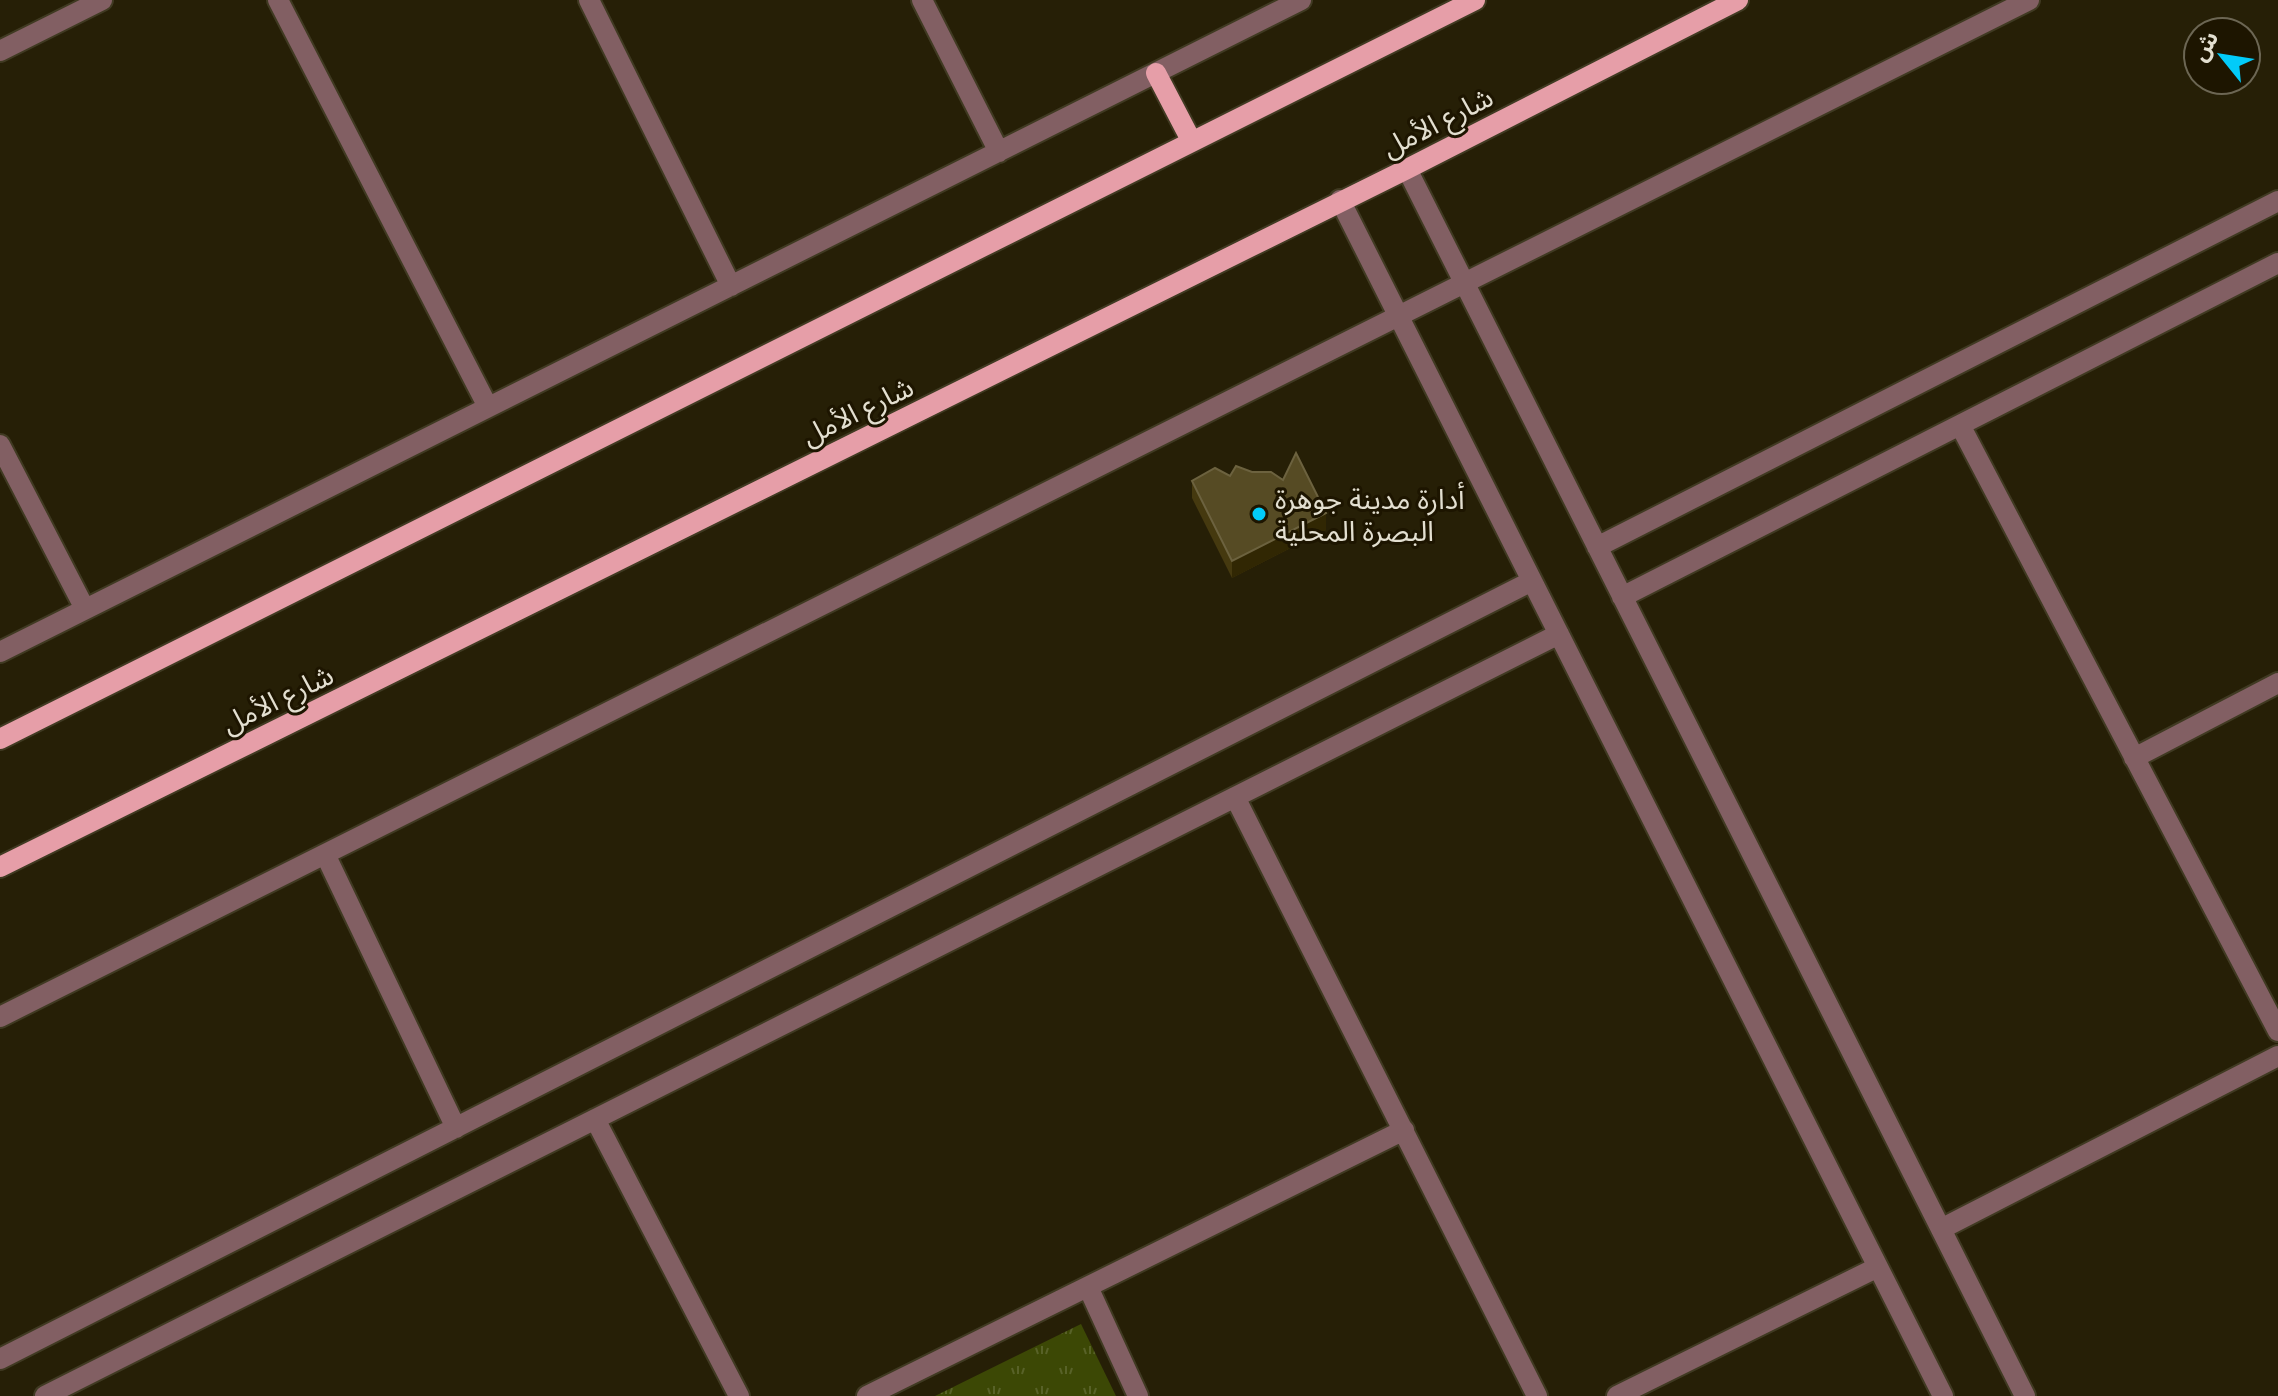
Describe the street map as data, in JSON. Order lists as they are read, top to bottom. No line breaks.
{"streets":{"main road":["شارع الأمل"]},"places":["أدارة مدينة جوهرة البصرة المحلية"],"north":"top left"}
